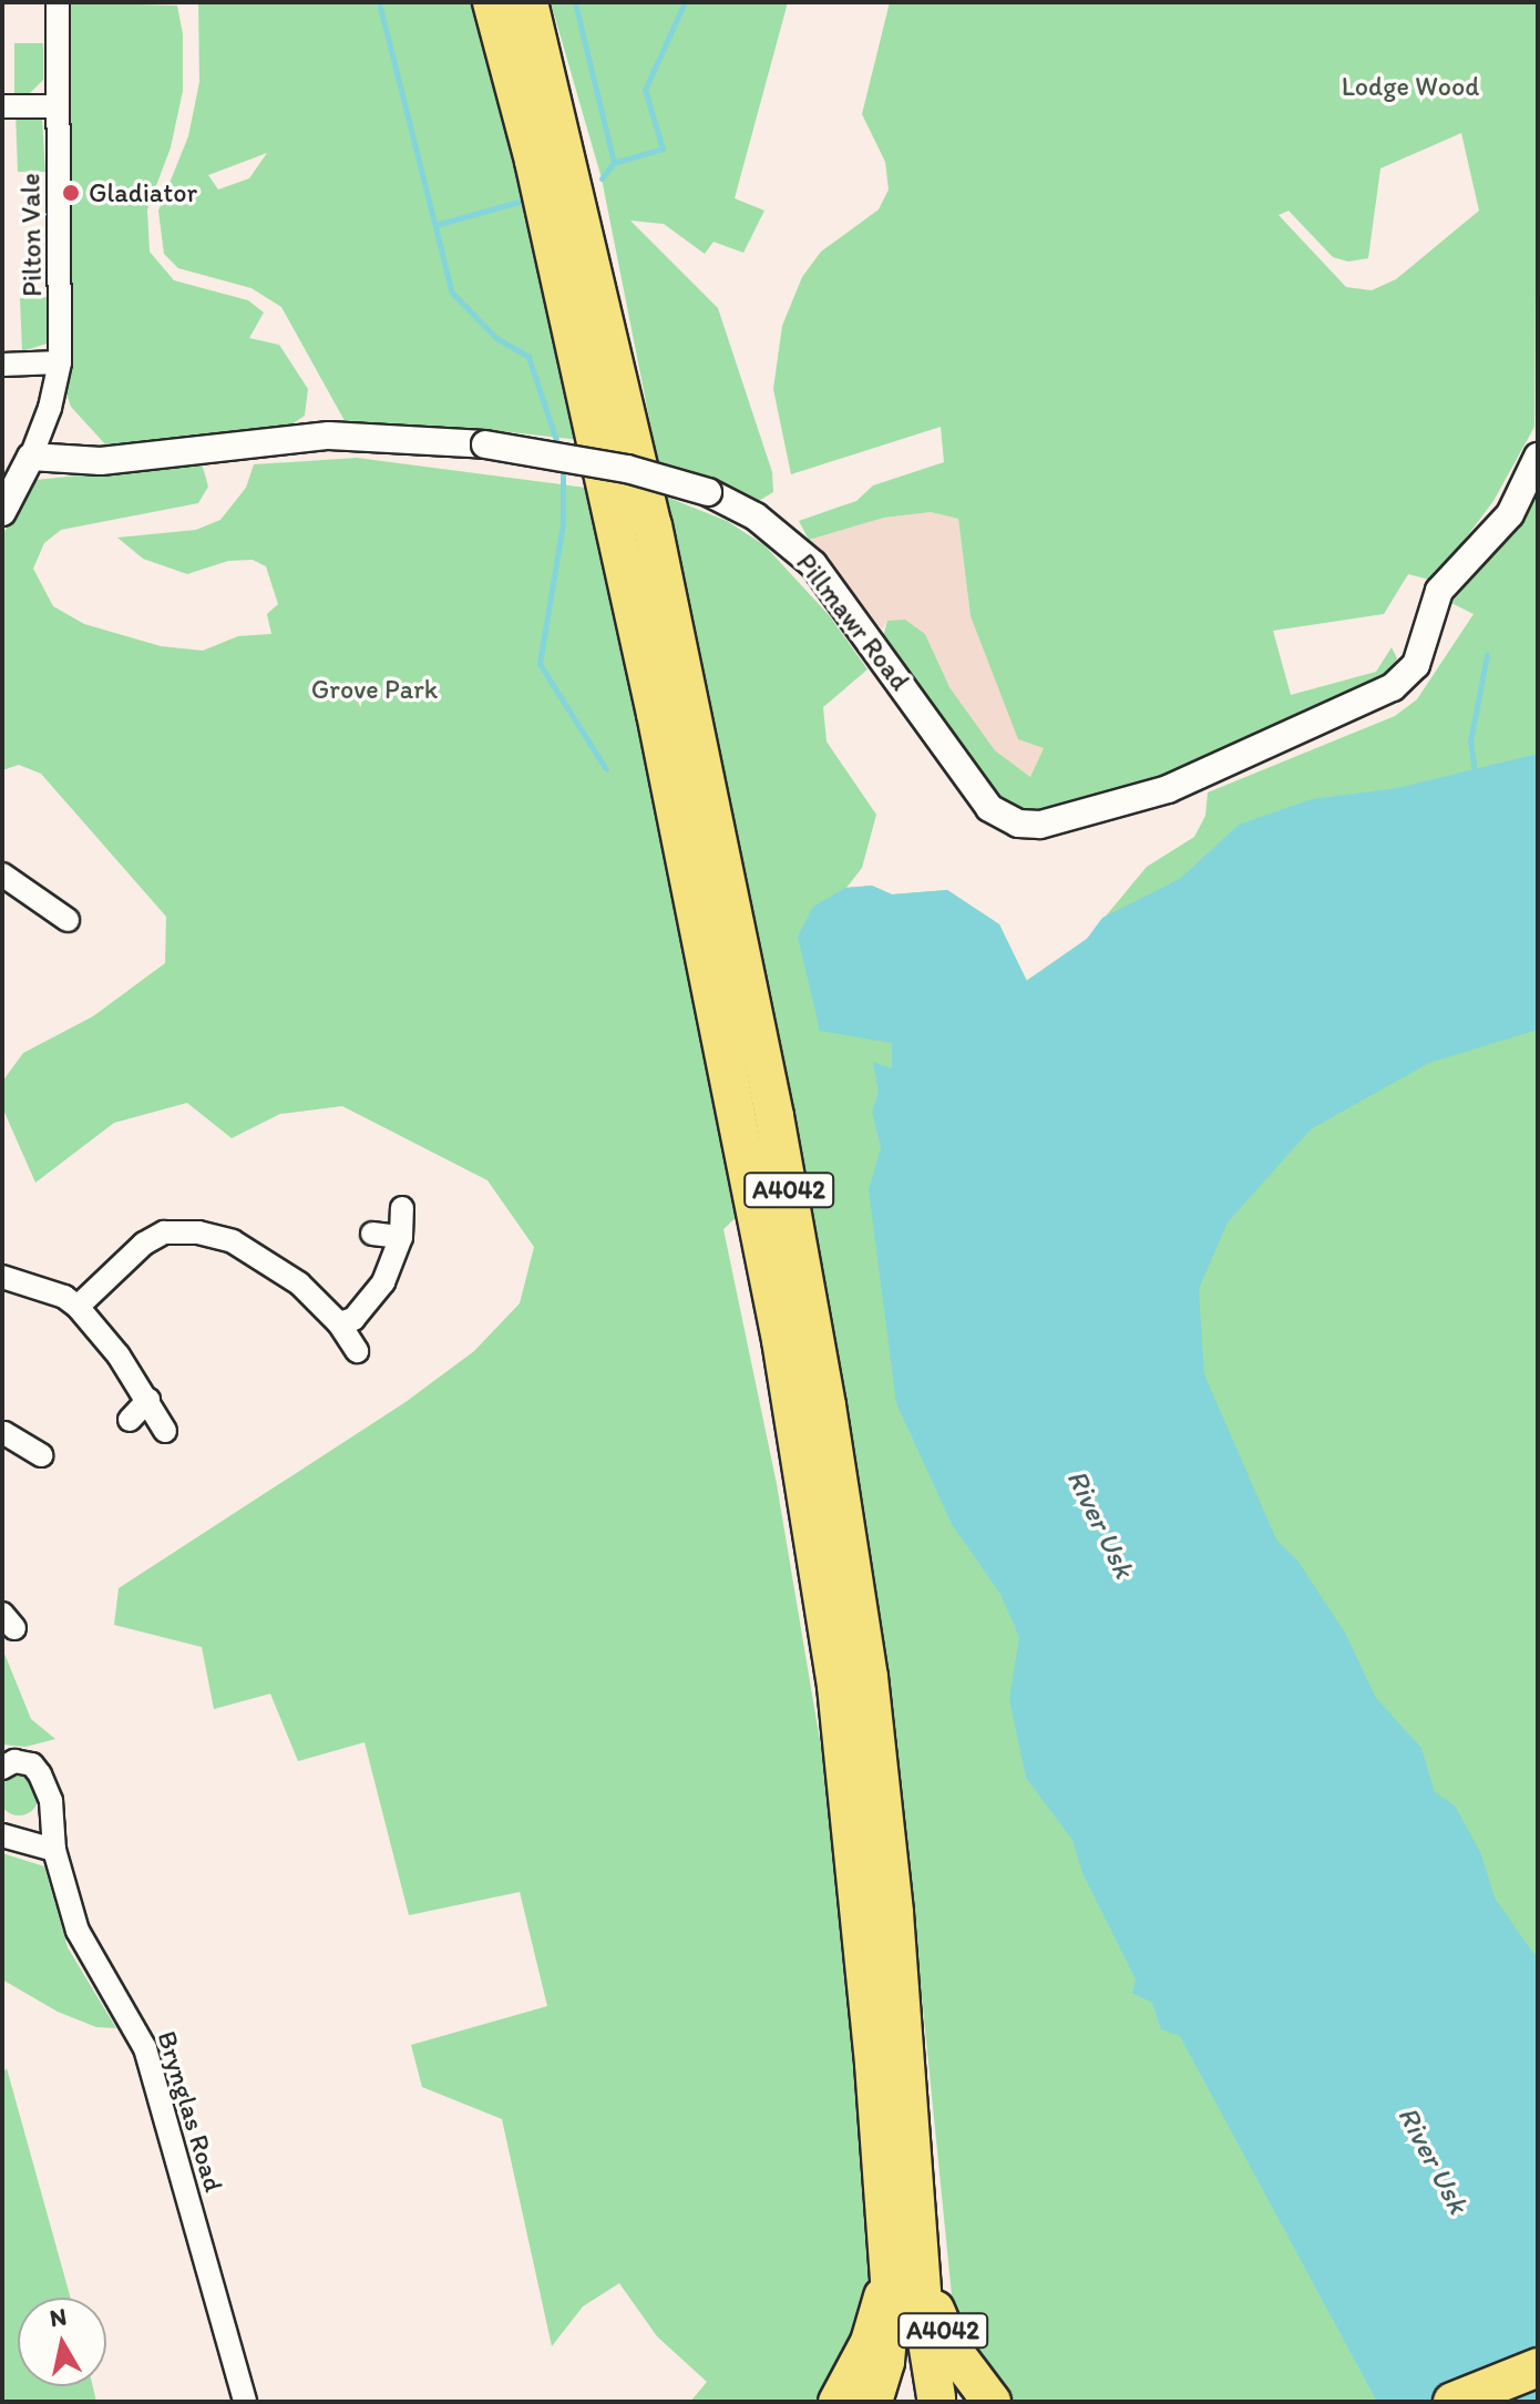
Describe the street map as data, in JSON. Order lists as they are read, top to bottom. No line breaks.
{"streets":{"highway":["A4042"],"street":["Pilton Vale","Pillmawr Road","Brynglas Road"]},"crossings":[["Pilton Vale","Pillmawr Road"]],"water":["River Usk"],"parks":["Lodge Wood","Grove Park"],"places":["Gladiator"],"north":"top"}
